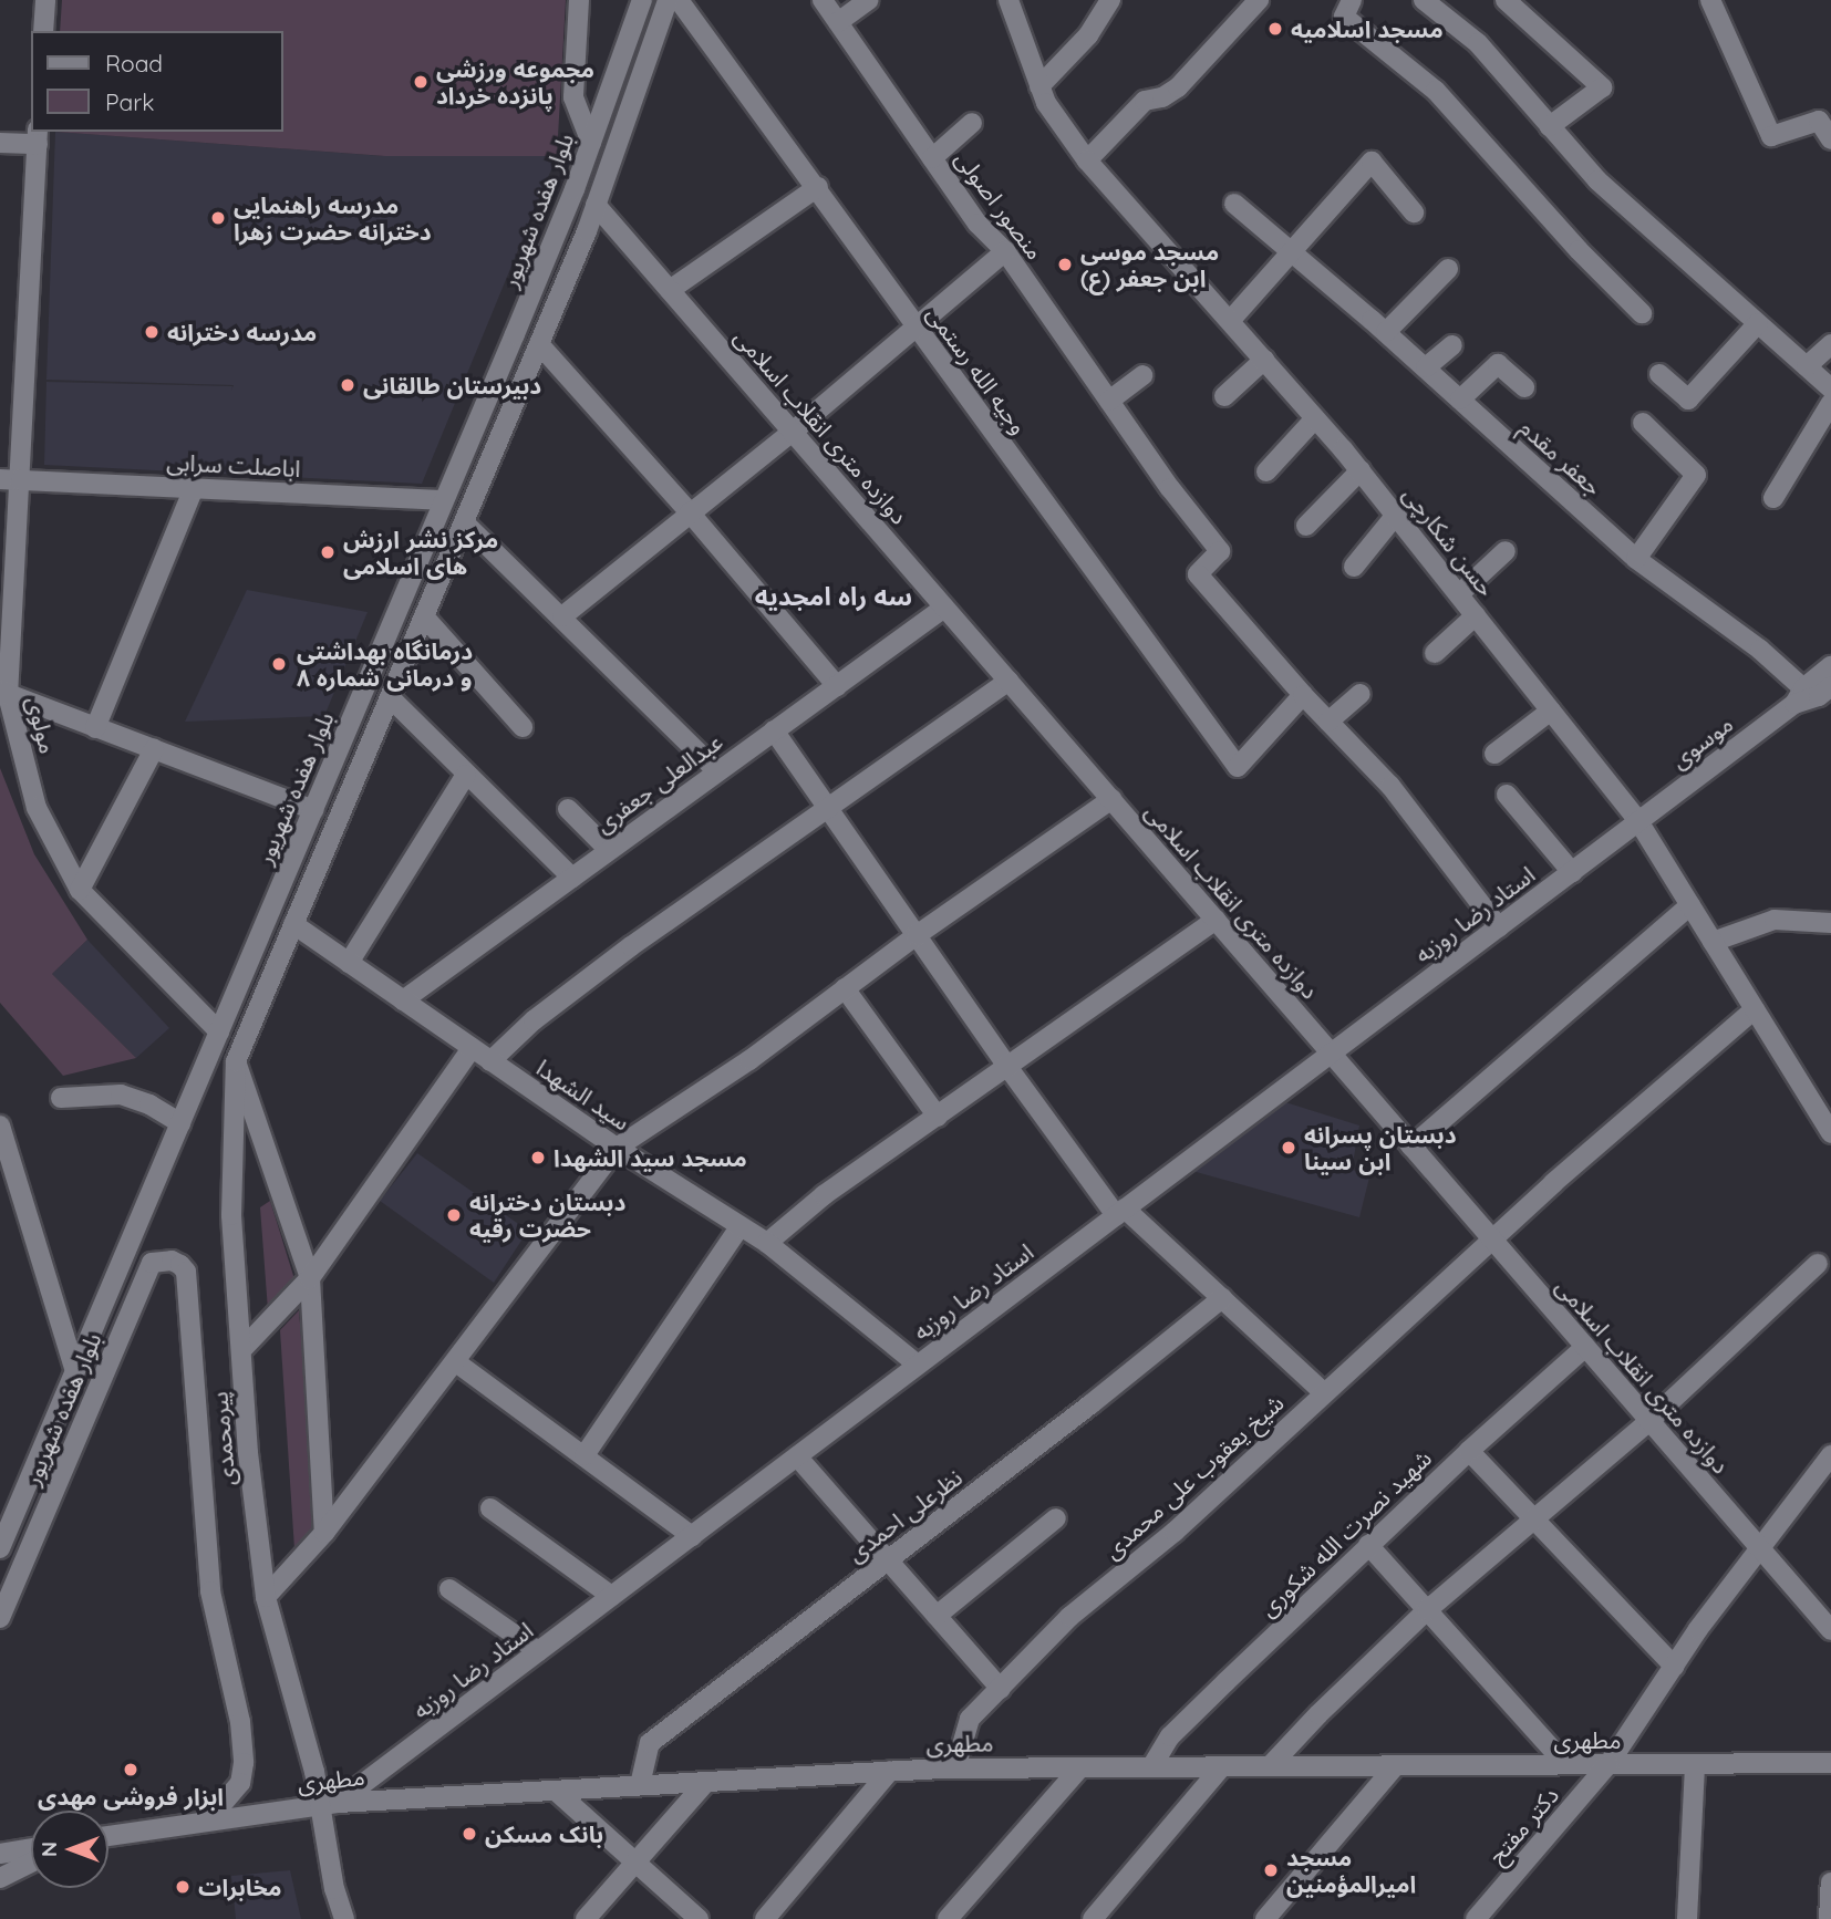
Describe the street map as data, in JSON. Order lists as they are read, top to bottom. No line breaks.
{"streets":{"street":["منصور اصولی","بلوار هفده شهریور","وجیه الله رستمی","دوازده متری انقلاب اسلامی","جعفر مقدم","اباصلت سرابی","حسن شکارچی","مولوی","موسوی","عبدالعلی جعفری","استاد رضا روزبه","سید الشهدا","پیرمحمدی","شیخ یعقوب علی محمدی","نظرعلی احمدی","شهید نصرت الله شکوری","مطهری","دکتر مفتح"]},"crossings":[["منصور اصولی","وجیه الله رستمی"],["بلوار هفده شهریور","اباصلت سرابی"],["بلوار هفده شهریور","مولوی"],["بلوار هفده شهریور","پیرمحمدی"],["دوازده متری انقلاب اسلامی","عبدالعلی جعفری"],["دوازده متری انقلاب اسلامی","استاد رضا روزبه"],["دوازده متری انقلاب اسلامی","شیخ یعقوب علی محمدی"],["دوازده متری انقلاب اسلامی","شهید نصرت الله شکوری"],["دوازده متری انقلاب اسلامی","دکتر مفتح"],["جعفر مقدم","موسوی"],["اباصلت سرابی","مولوی"],["حسن شکارچی","موسوی"],["حسن شکارچی","استاد رضا روزبه"],["حسن شکارچی","شیخ یعقوب علی محمدی"],["موسوی","استاد رضا روزبه"],["عبدالعلی جعفری","سید الشهدا"],["استاد رضا روزبه","سید الشهدا"],["استاد رضا روزبه","پیرمحمدی"],["استاد رضا روزبه","مطهری"],["پیرمحمدی","مطهری"],["شیخ یعقوب علی محمدی","مطهری"],["نظرعلی احمدی","مطهری"],["شهید نصرت الله شکوری","مطهری"],["مطهری","دکتر مفتح"]],"districts":["سه راه امجدیه"],"places":["مسجد اسلامیه","مجموعه ورزشی پانزده خرداد","مدرسه راهنمایی دخترانه حضرت زهرا","مسجد موسی ابن جعفر (ع)","مدرسه دخترانه","دبیرستان طالقانی","مرکز نشر ارزش های اسلامی","درمانگاه بهداشتی و درمانی شماره ۸","دبستان پسرانه ابن سینا","مسجد سید الشهدا","دبستان دخترانه حضرت رقیه","ابزار فروشی مهدی","بانک مسکن","مسجد امیرالمؤمنین","مخابرات"],"legend":["Road","Park"],"north":"left"}
